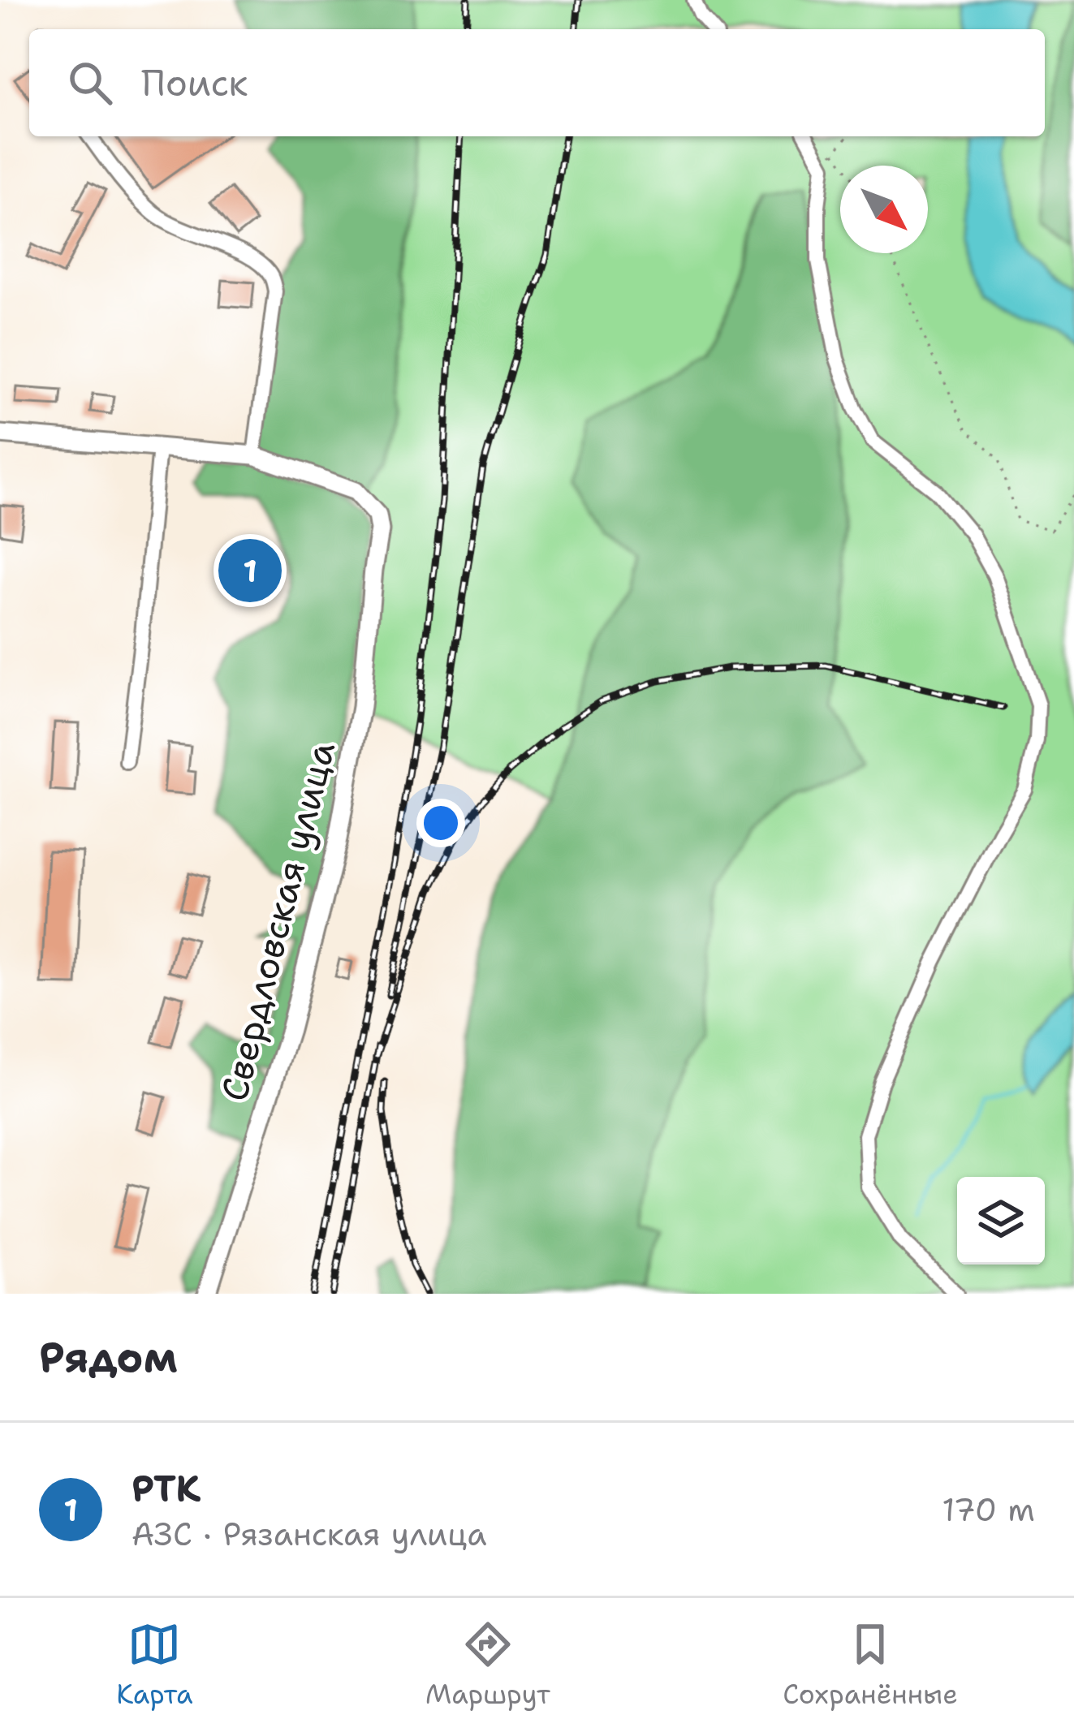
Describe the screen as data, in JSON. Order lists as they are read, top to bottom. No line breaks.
{"streets":{"main road":["Свердловская улица"]},"north":"bottom right","page":{"search":"Поиск","pins":"1","heading":"Рядом","list":[{"mark":"1","name":"РТК","note":"АЗС · Рязанская улица","value":"170 m"}],"nav":["Карта","Маршрут","Сохранённые"]}}
